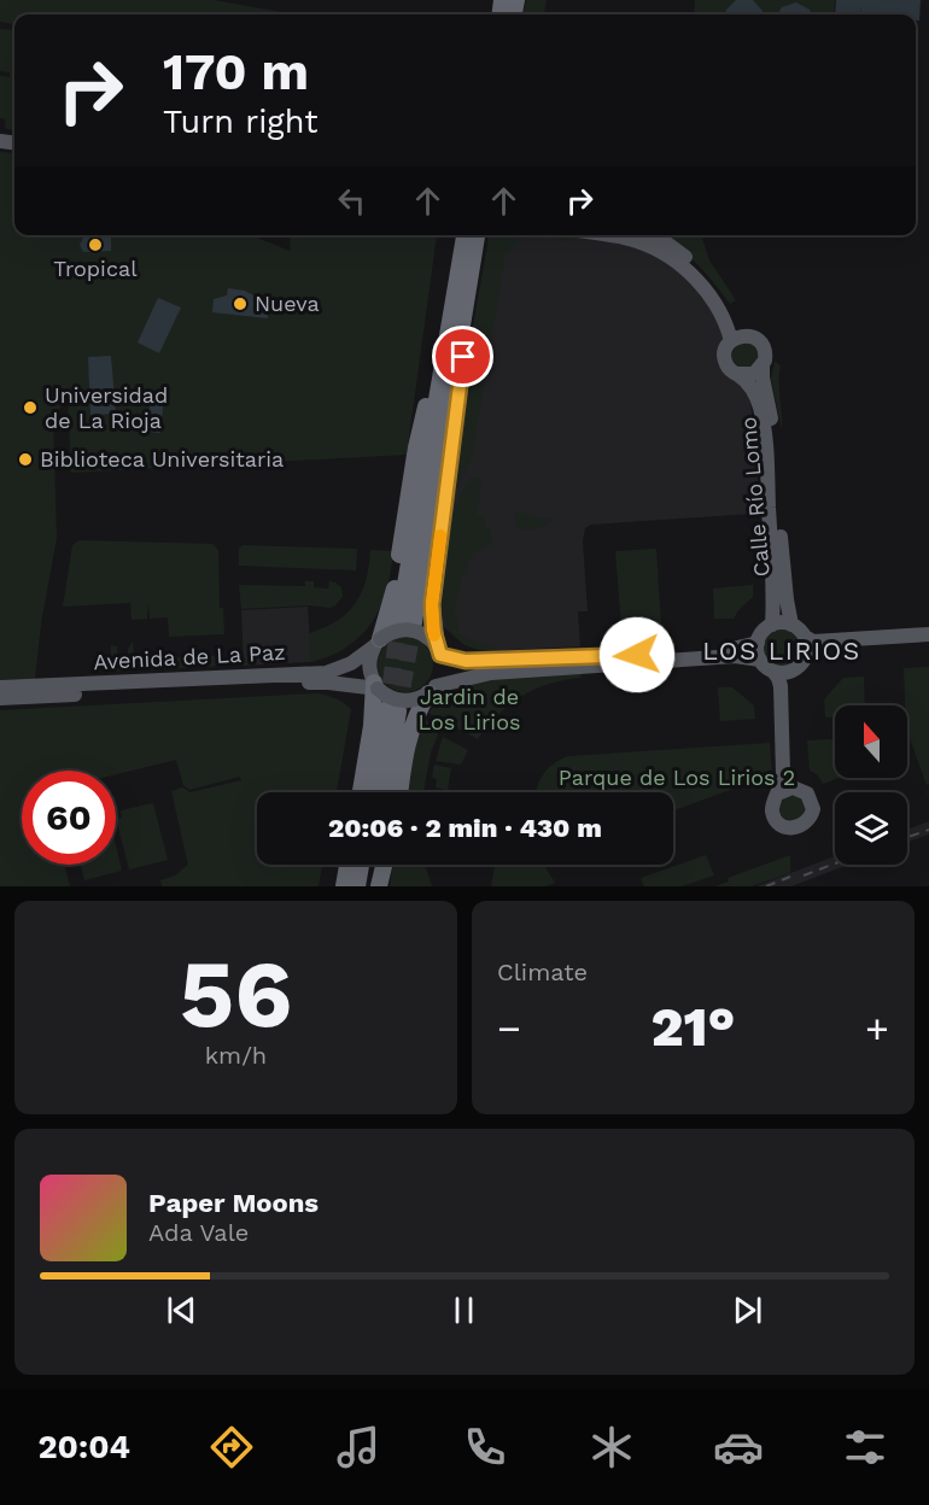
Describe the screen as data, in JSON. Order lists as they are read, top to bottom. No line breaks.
{"streets":{"main road":["Calle Río Lomo","Avenida de La Paz"]},"districts":["LOS LIRIOS"],"parks":["Jardin de Los Lirios","Parque de Los Lirios 2"],"places":["Tropical","Nueva","Universidad de La Rioja","Biblioteca Universitaria"],"north":"top","page":{"turn":["170 m","Turn right"],"limit":"60","trip":"20:06 · 2 min · 430 m","tile":[["56","km/h"],"Climate"],"heat":["−","21°","+"],"song":["Paper Moons","Ada Vale"],"tabs":"20:04"}}
